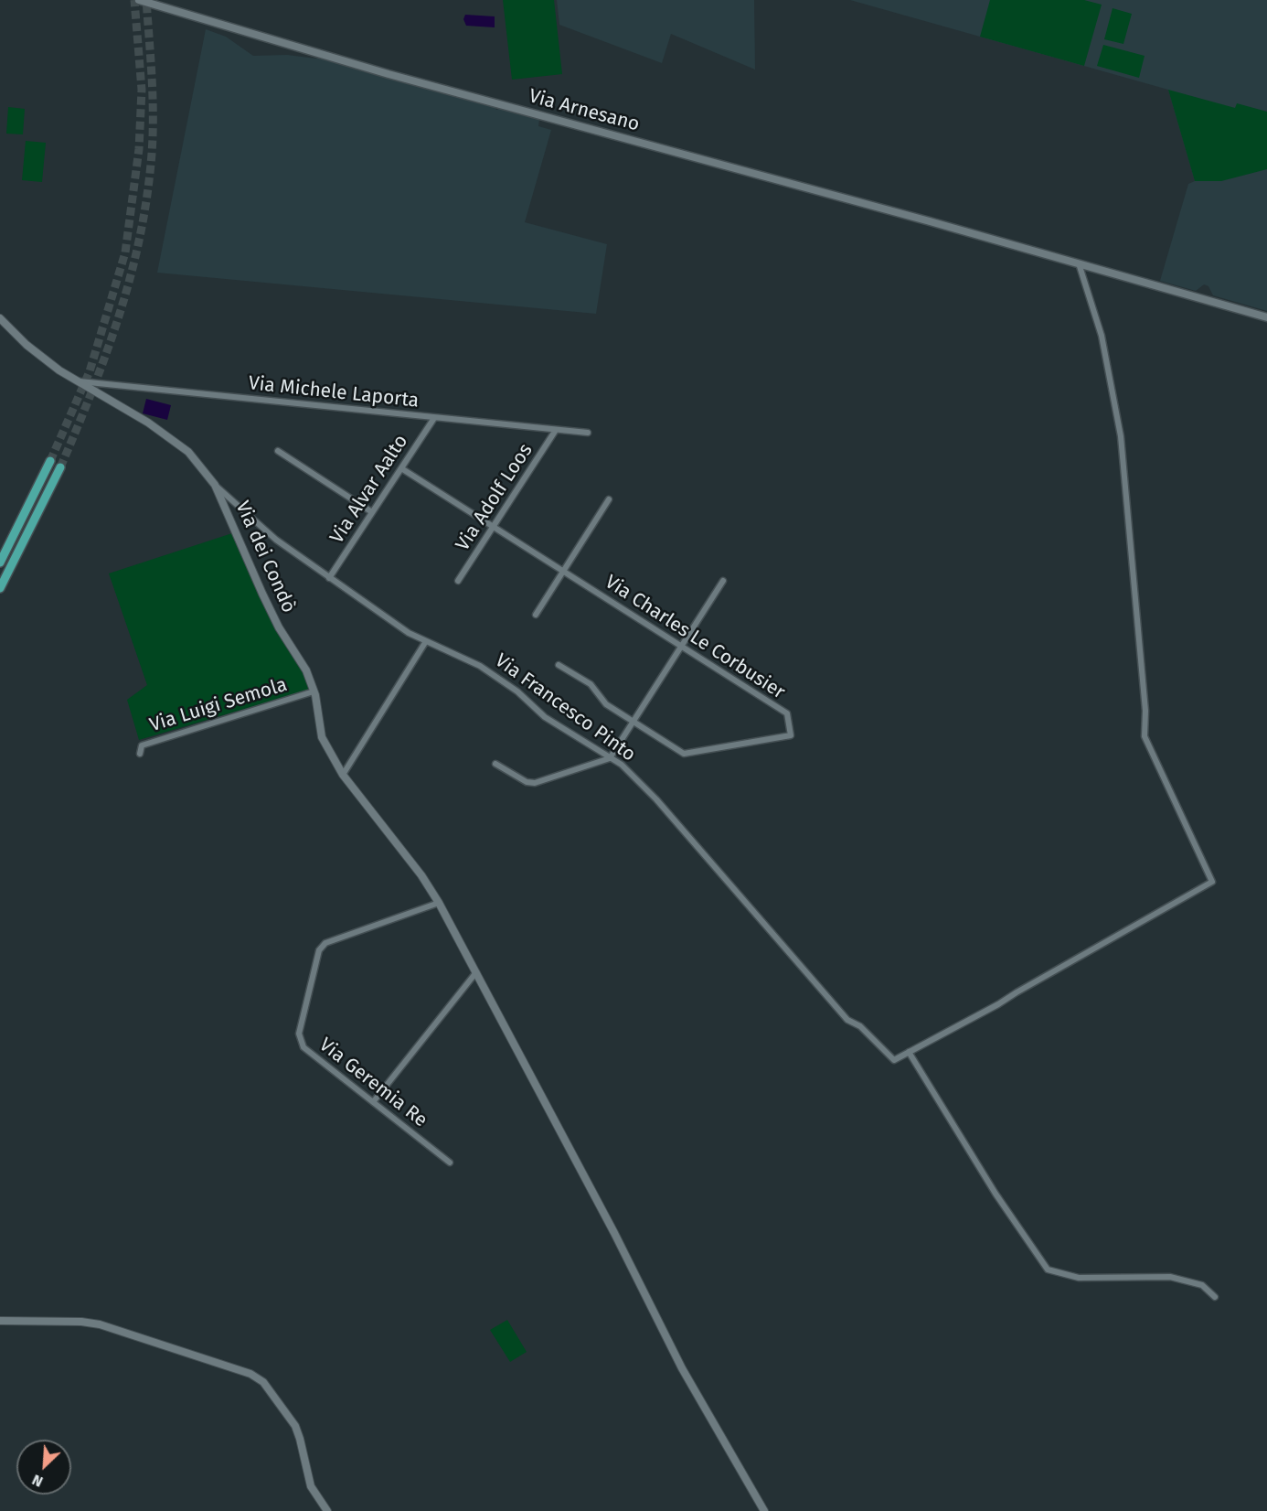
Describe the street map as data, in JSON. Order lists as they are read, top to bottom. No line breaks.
{"streets":{"main road":["Via Arnesano"],"street":["Via Michele Laporta","Via Alvar Aalto","Via Adolf Loos","Via dei Condò","Via Charles Le Corbusier","Via Luigi Semola","Via Francesco Pinto","Via Geremia Re"]},"crossings":[["Via Michele Laporta","Via Alvar Aalto"],["Via Michele Laporta","Via Adolf Loos"],["Via Michele Laporta","Via dei Condò"],["Via Alvar Aalto","Via Charles Le Corbusier"],["Via Alvar Aalto","Via Francesco Pinto"],["Via Adolf Loos","Via Charles Le Corbusier"],["Via dei Condò","Via Luigi Semola"],["Via dei Condò","Via Francesco Pinto"],["Via dei Condò","Via Geremia Re"]],"north":"bottom left"}
